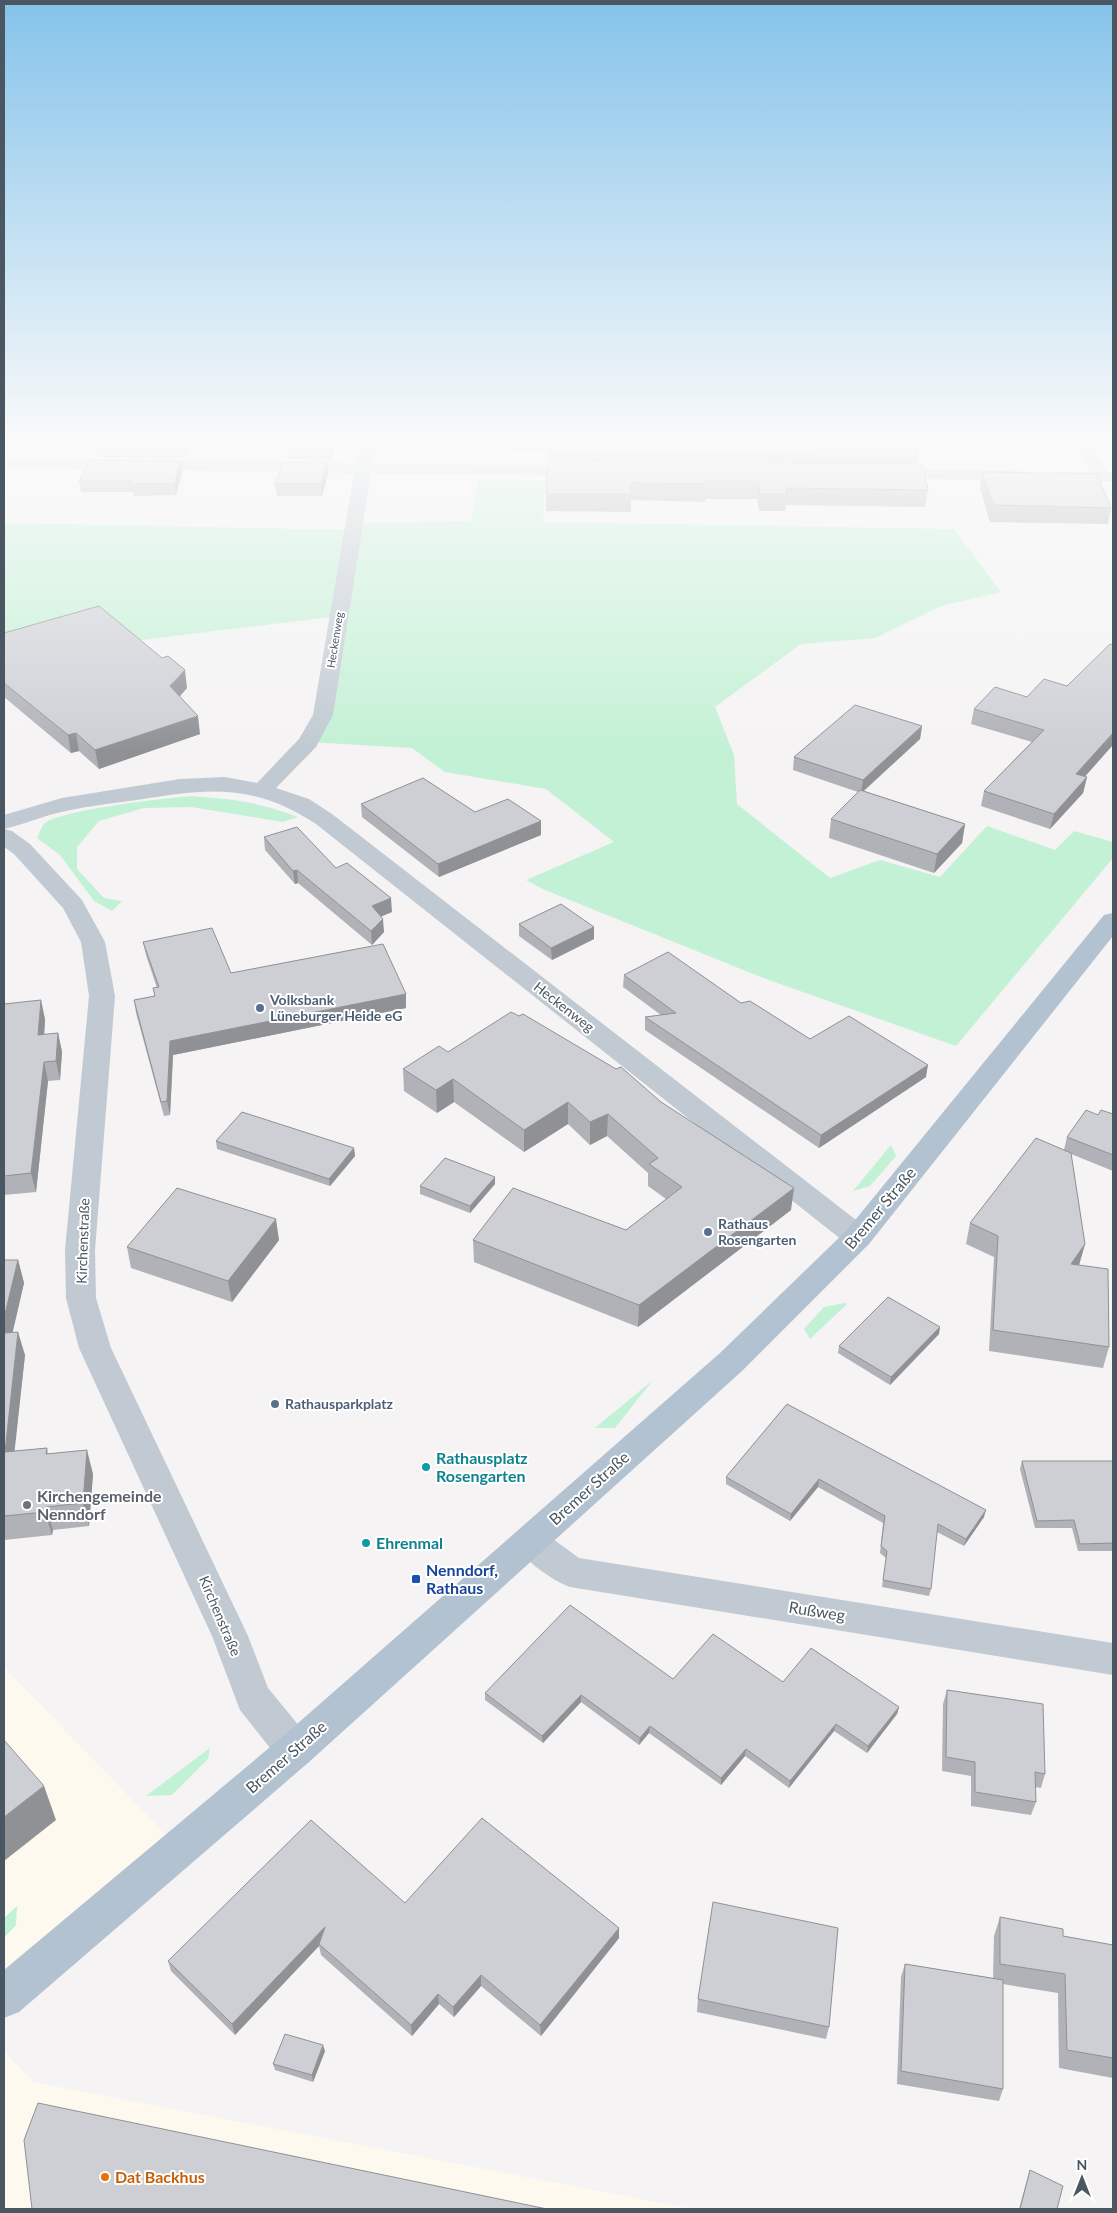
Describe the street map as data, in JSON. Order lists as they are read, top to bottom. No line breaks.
{"streets":{"main road":["Bremer Straße"],"street":["Heckenweg","Kirchenstraße","Rußweg"]},"crossings":[["Heckenweg","Bremer Straße"],["Bremer Straße","Kirchenstraße"],["Bremer Straße","Rußweg"]],"places":{"other":["Volksbank Lüneburger Heide eG","Rathaus Rosengarten","Rathausparkplatz","Rathausplatz Rosengarten","Kirchengemeinde Nenndorf","Ehrenmal","Dat Backhus"],"transit":["Nenndorf, Rathaus"]},"north":"top"}
